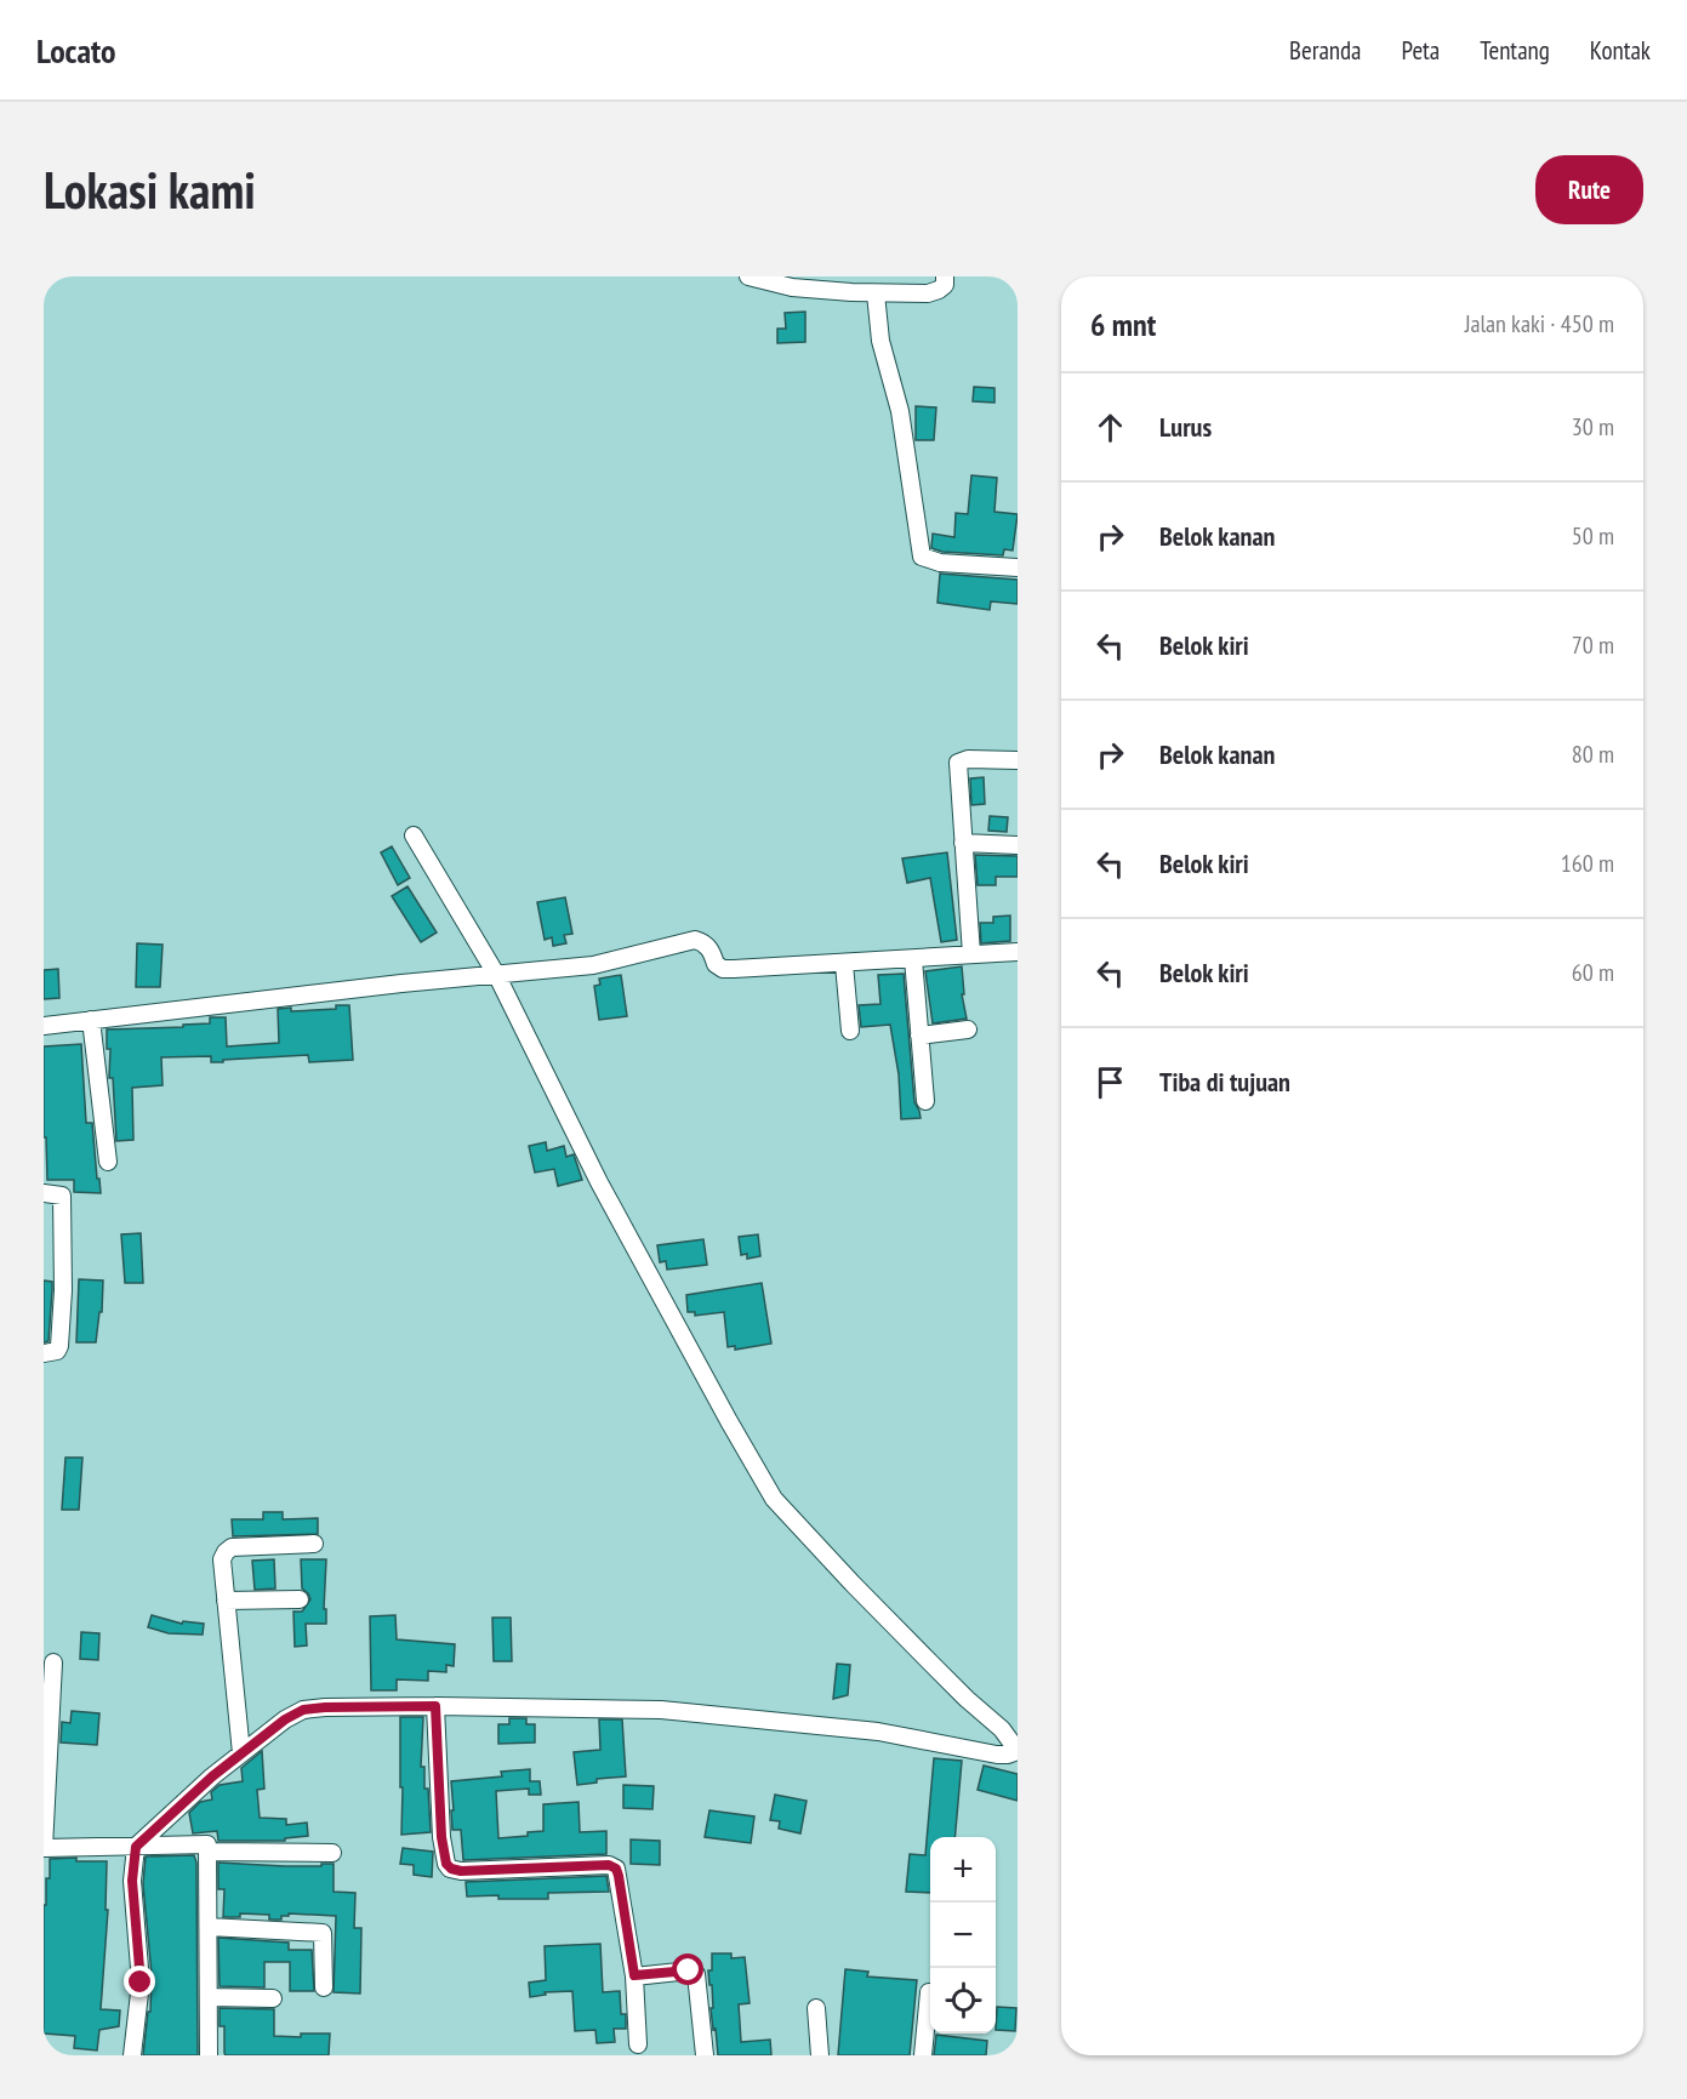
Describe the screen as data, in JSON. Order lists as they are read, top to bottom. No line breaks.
{"page":{"header":"Locato","nav":["Beranda","Peta","Tentang","Kontak"],"buttons":"Rute","title":"Lokasi kami","heading":["6 mnt","Jalan kaki · 450 m"],"list":[["Lurus","30 m"],["Belok kanan","50 m"],["Belok kiri","70 m"],["Belok kanan","80 m"],["Belok kiri","160 m"],["Belok kiri","60 m"],"Tiba di tujuan"],"map_buttons":["+","−"]}}
